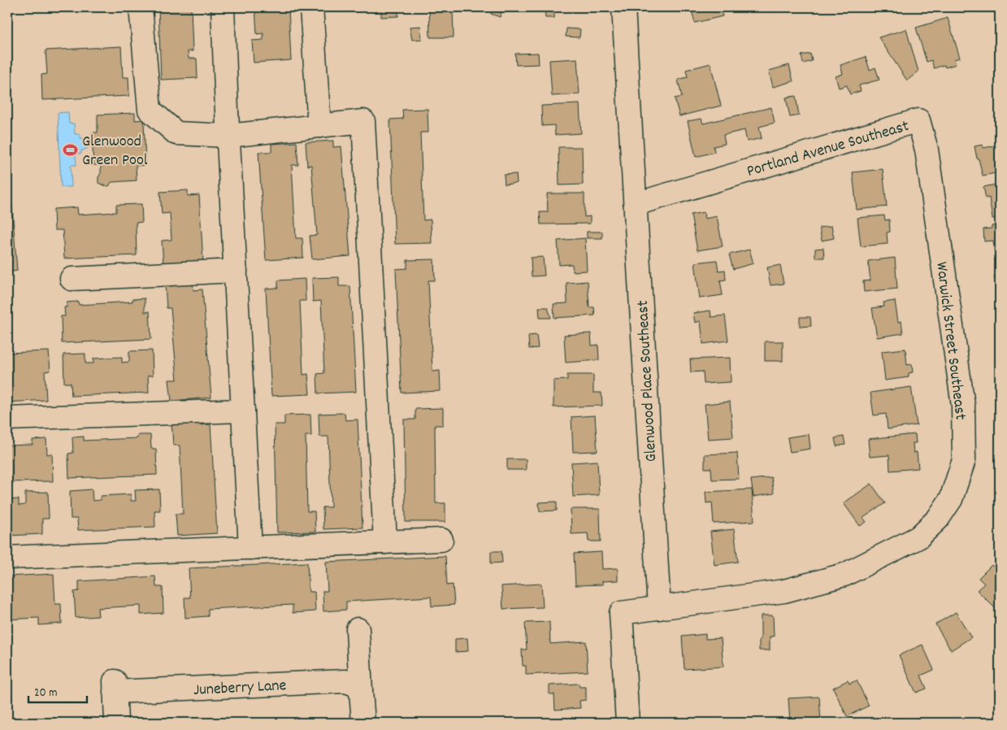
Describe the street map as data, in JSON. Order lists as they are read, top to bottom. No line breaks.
{"streets":{"street":["Portland Avenue Southeast","Warwick Street Southeast","Glenwood Place Southeast","Juneberry Lane"]},"crossings":[["Portland Avenue Southeast","Warwick Street Southeast"],["Portland Avenue Southeast","Glenwood Place Southeast"],["Warwick Street Southeast","Glenwood Place Southeast"]],"places":{"sports":["Glenwood Green Pool"]},"scale_bar":"20 m"}
